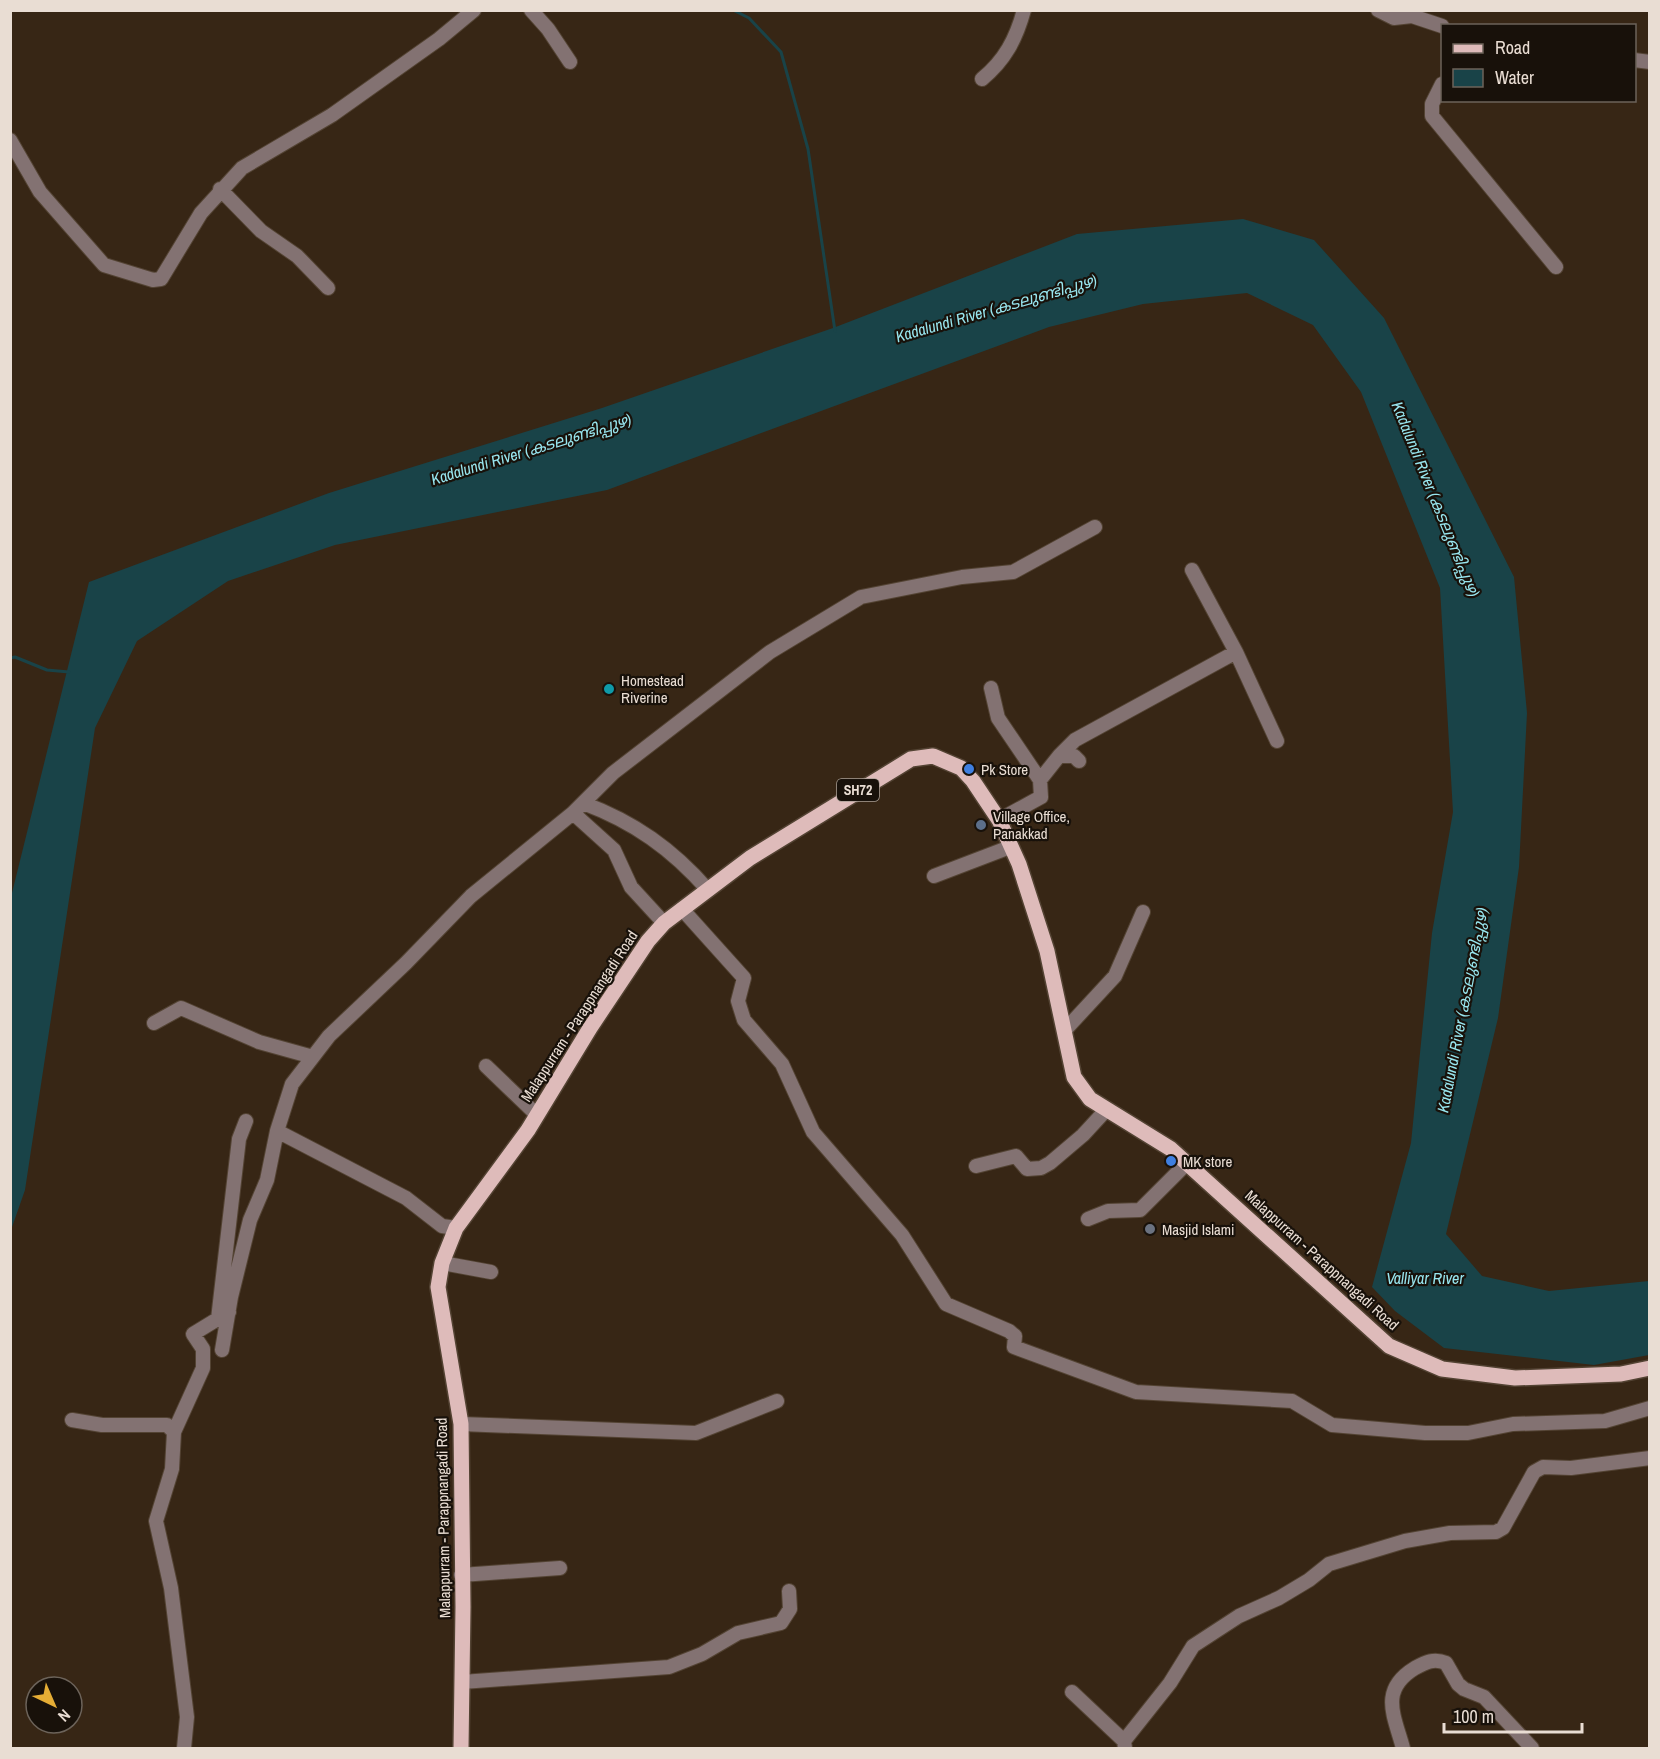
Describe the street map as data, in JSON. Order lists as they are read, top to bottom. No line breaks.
{"streets":{"main road":["SH72","Malappurram - Parappnangadi Road"]},"water":["Kadalundi River (കടലുണ്ടിപ്പുഴ)","Valliyar River"],"places":["Homestead Riverine","Pk Store","Village Office, Panakkad","MK store","Masjid Islami"],"legend":["Road","Water"],"scale_bar":"100 m","north":"bottom right"}
